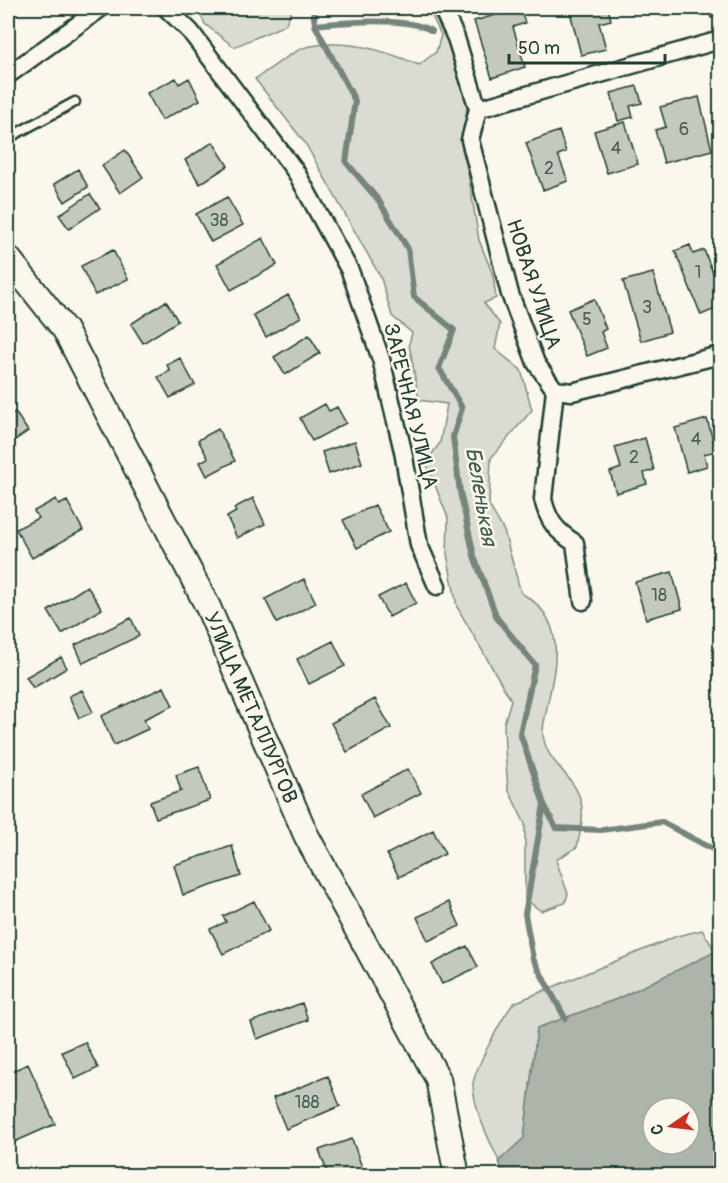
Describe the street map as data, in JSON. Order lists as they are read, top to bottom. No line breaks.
{"streets":{"street":["НОВАЯ УЛИЦА","ЗАРЕЧНАЯ УЛИЦА","УЛИЦА МЕТАЛЛУРГОВ"]},"water":["Беленькая"],"house_numbers":["6","4","2","38","1","3","5","4","2","18","188"],"scale_bar":"50 m","north":"left"}
